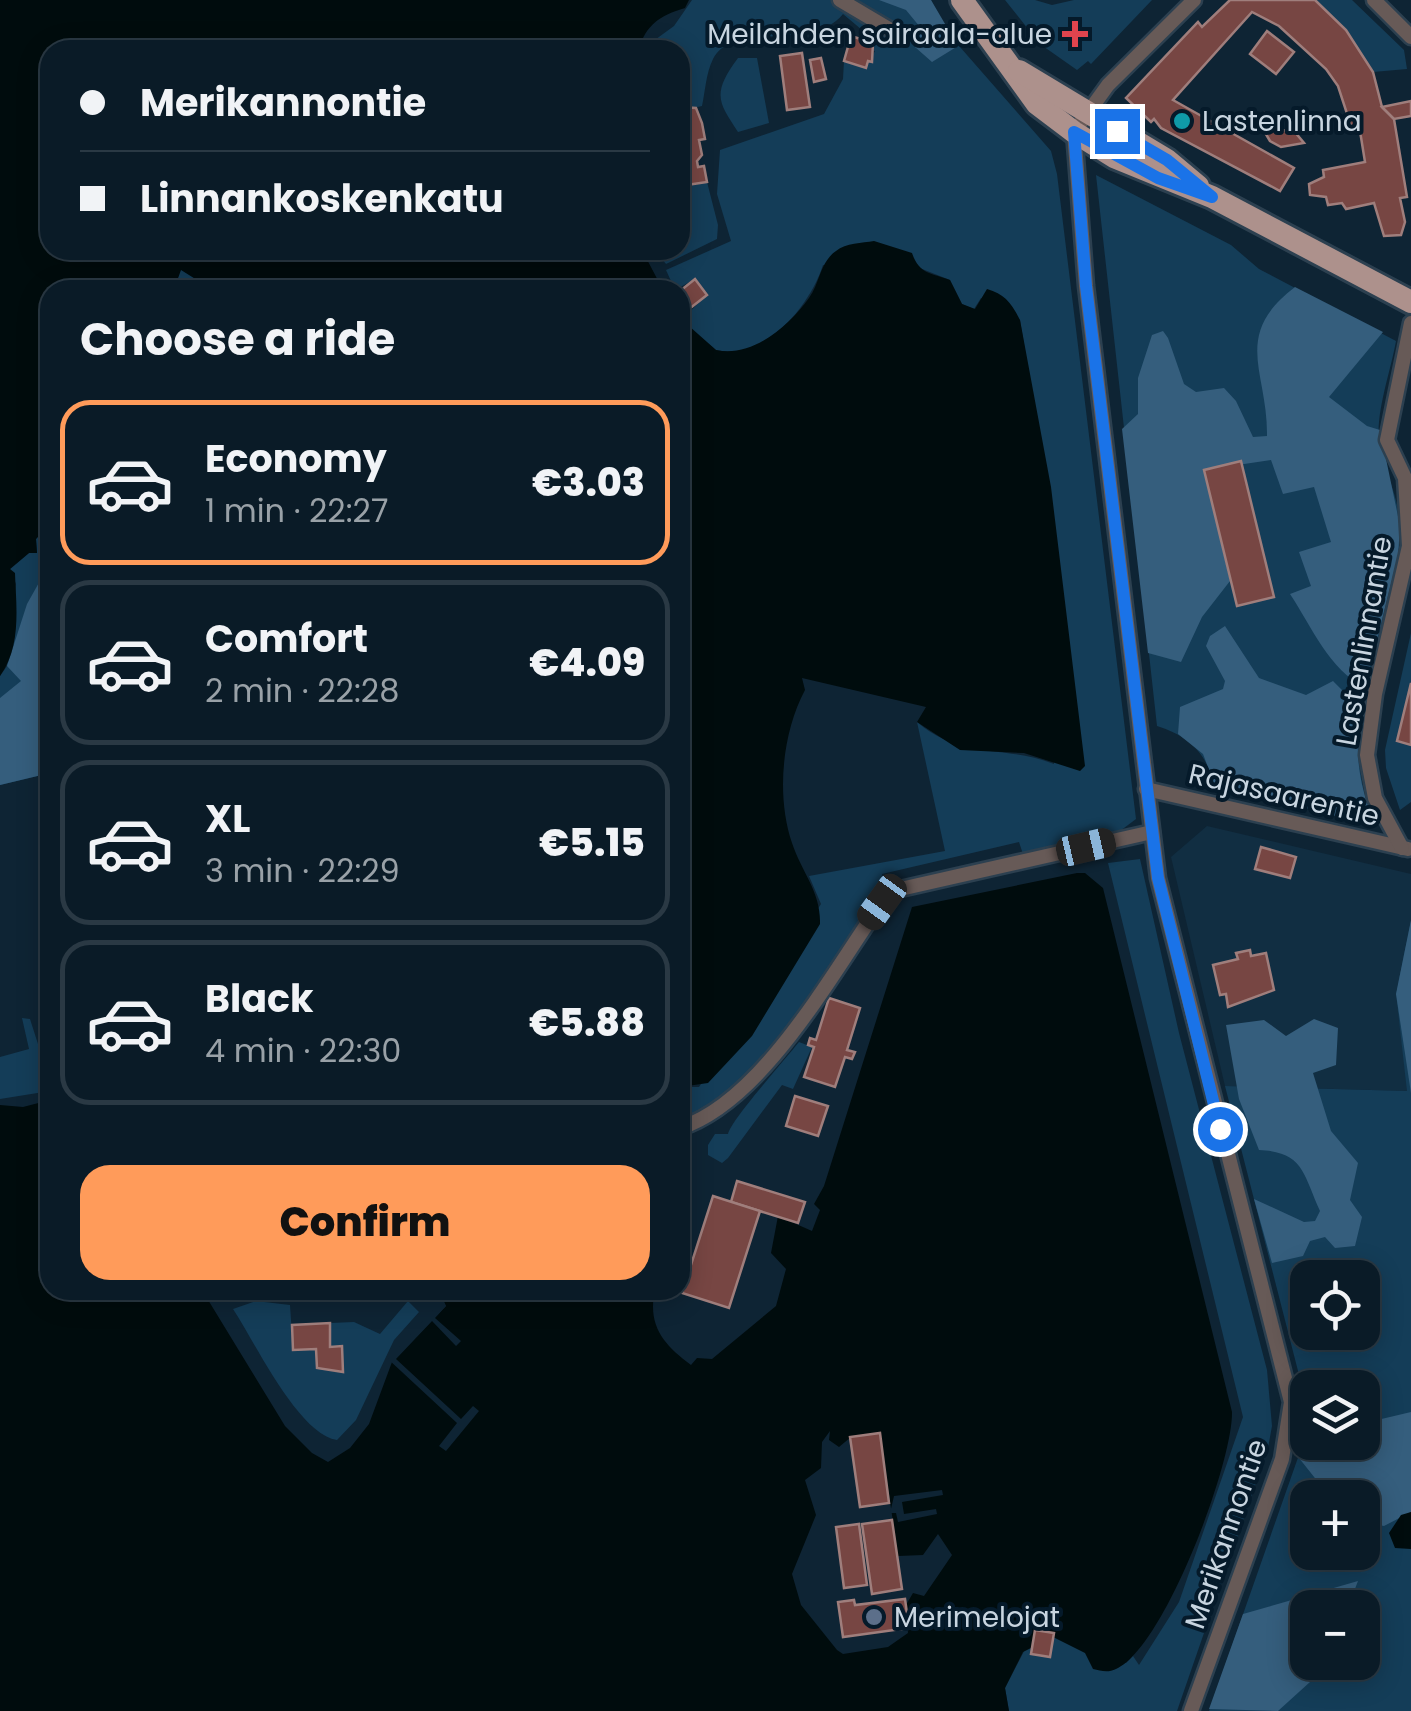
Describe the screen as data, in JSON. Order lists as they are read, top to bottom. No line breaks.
{"streets":{"street":["Lastenlinnantie","Rajasaarentie","Merikannontie"]},"crossings":[["Lastenlinnantie","Rajasaarentie"],["Rajasaarentie","Merikannontie"]],"places":{"health":["Meilahden sairaala-alue"],"other":["Lastenlinna","Merimelojat"]},"page":{"banner":["Merikannontie","Linnankoskenkatu"],"heading":"Choose a ride","list":[{"name":"Economy","note":"1 min · 22:27","value":"€3.03"},{"name":"Comfort","note":"2 min · 22:28","value":"€4.09"},{"name":"XL","note":"3 min · 22:29","value":"€5.15"},{"name":"Black","note":"4 min · 22:30","value":"€5.88"}],"buttons":"Confirm","map_buttons":["+","−"]}}
